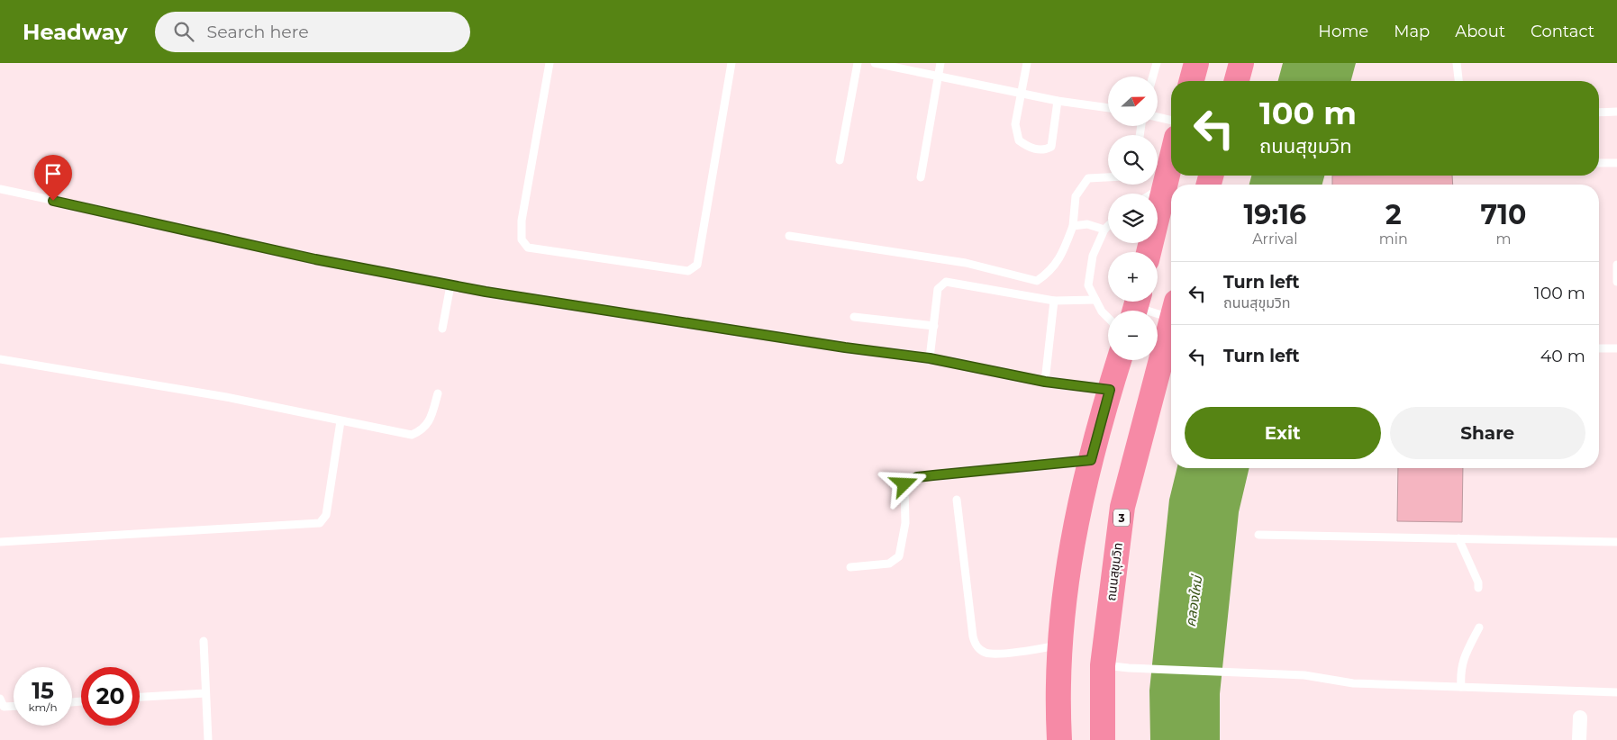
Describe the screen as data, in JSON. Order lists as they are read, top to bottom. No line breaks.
{"streets":{"highway":["3","ถนนสุขุมวิท"]},"water":["คลองใหม่"],"north":"right","page":{"header":"Headway","search":"Search here","nav":["Home","Map","About","Contact"],"map_buttons":["+","−"],"turn":["100 m","ถนนสุขุมวิท"],"eta":["19:16","Arrival","2","min","710","m"],"list":[{"name":"Turn left","note":"ถนนสุขุมวิท","value":"100 m"},{"name":"Turn left","value":"40 m"}],"buttons":["Exit","Share"],"speed":"15 km/h","limit":"20"}}
